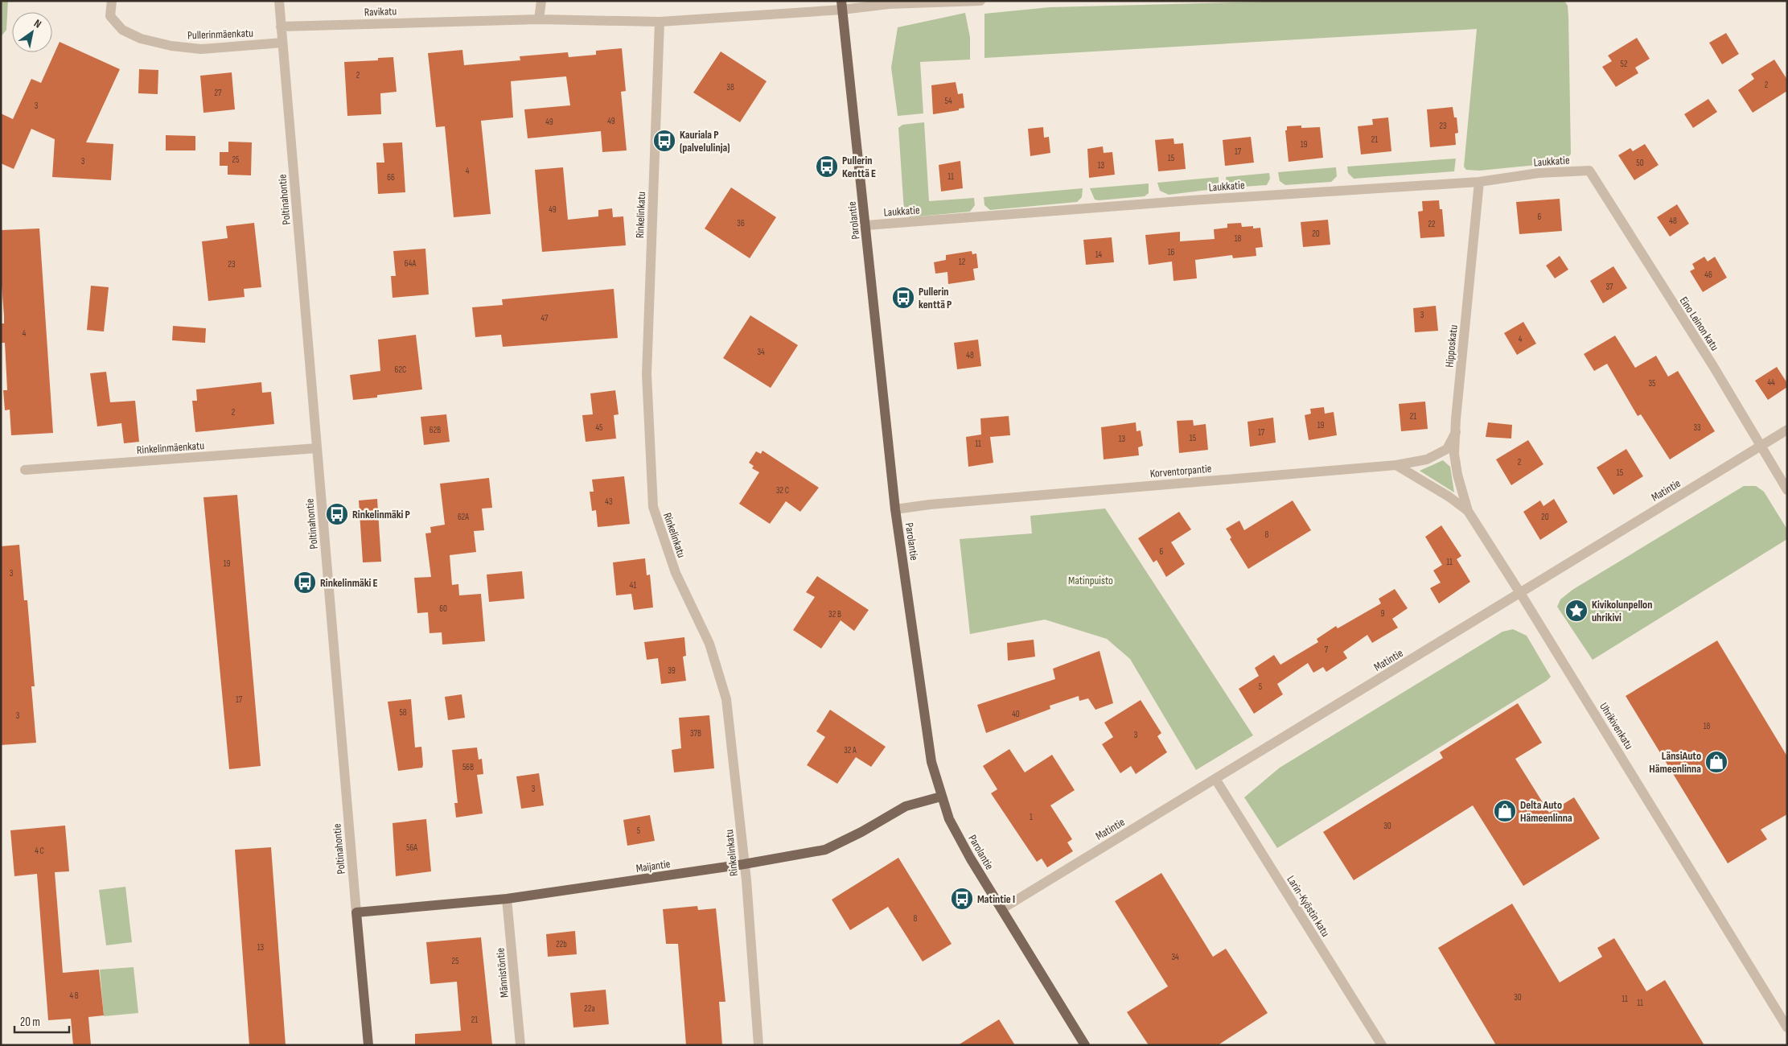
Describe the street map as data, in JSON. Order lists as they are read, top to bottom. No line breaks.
{"streets":{"main road":["Poltinahontie","Parolantie","Maijantie"],"street":["Ravikatu","Pullerinmäenkatu","Laukkatie","Rinkelinkatu","Eino Leinon katu","Hipposkatu","Rinkelinmäenkatu","Korventorpantie","Matintie","Uhrikivenkatu","Larin-Kyöstin katu","Männistöntie"]},"crossings":[["Ravikatu","Poltinahontie"],["Ravikatu","Rinkelinkatu"],["Ravikatu","Parolantie"],["Pullerinmäenkatu","Poltinahontie"],["Laukkatie","Parolantie"],["Laukkatie","Eino Leinon katu"],["Laukkatie","Hipposkatu"],["Poltinahontie","Rinkelinmäenkatu"],["Poltinahontie","Maijantie"],["Rinkelinkatu","Maijantie"],["Parolantie","Korventorpantie"],["Parolantie","Matintie"],["Parolantie","Maijantie"],["Eino Leinon katu","Matintie"],["Hipposkatu","Korventorpantie"],["Hipposkatu","Uhrikivenkatu"],["Korventorpantie","Uhrikivenkatu"],["Matintie","Uhrikivenkatu"],["Matintie","Larin-Kyöstin katu"],["Maijantie","Männistöntie"]],"parks":["Matinpuisto"],"places":{"bus stop":["Kauriala P (palvelulinja)","Pullerin Kenttä E","Pullerin kenttä P","Rinkelinmäki P","Rinkelinmäki E","Matintie I"],"place":["Kivikolunpellon uhrikivi"],"shop":["LänsiAuto Hämeenlinna","Delta Auto Hämeenlinna"]},"house_numbers":["52","2","2","38","27","54","3","49","49","23","21","19","17","15","25","3","50","13","4","11","66","49","6","48","36","22","20","18","16","14","12","64A","23","46","37","3","47","4","4","34","48","62C","44","35","2","21","19","45","33","62B","17","15","13","11","2","15","32 C","43","62A","20","8","6","11","19","3","41","60","9","32 B","7","39","5","17","58","40","3","18","37B","3","32 A","56B","3","1","30","5","56A","4 C","8","22b","13","34","25","4 B","30","11","11","22a","21"],"scale_bar":"20 m","north":"top right"}
